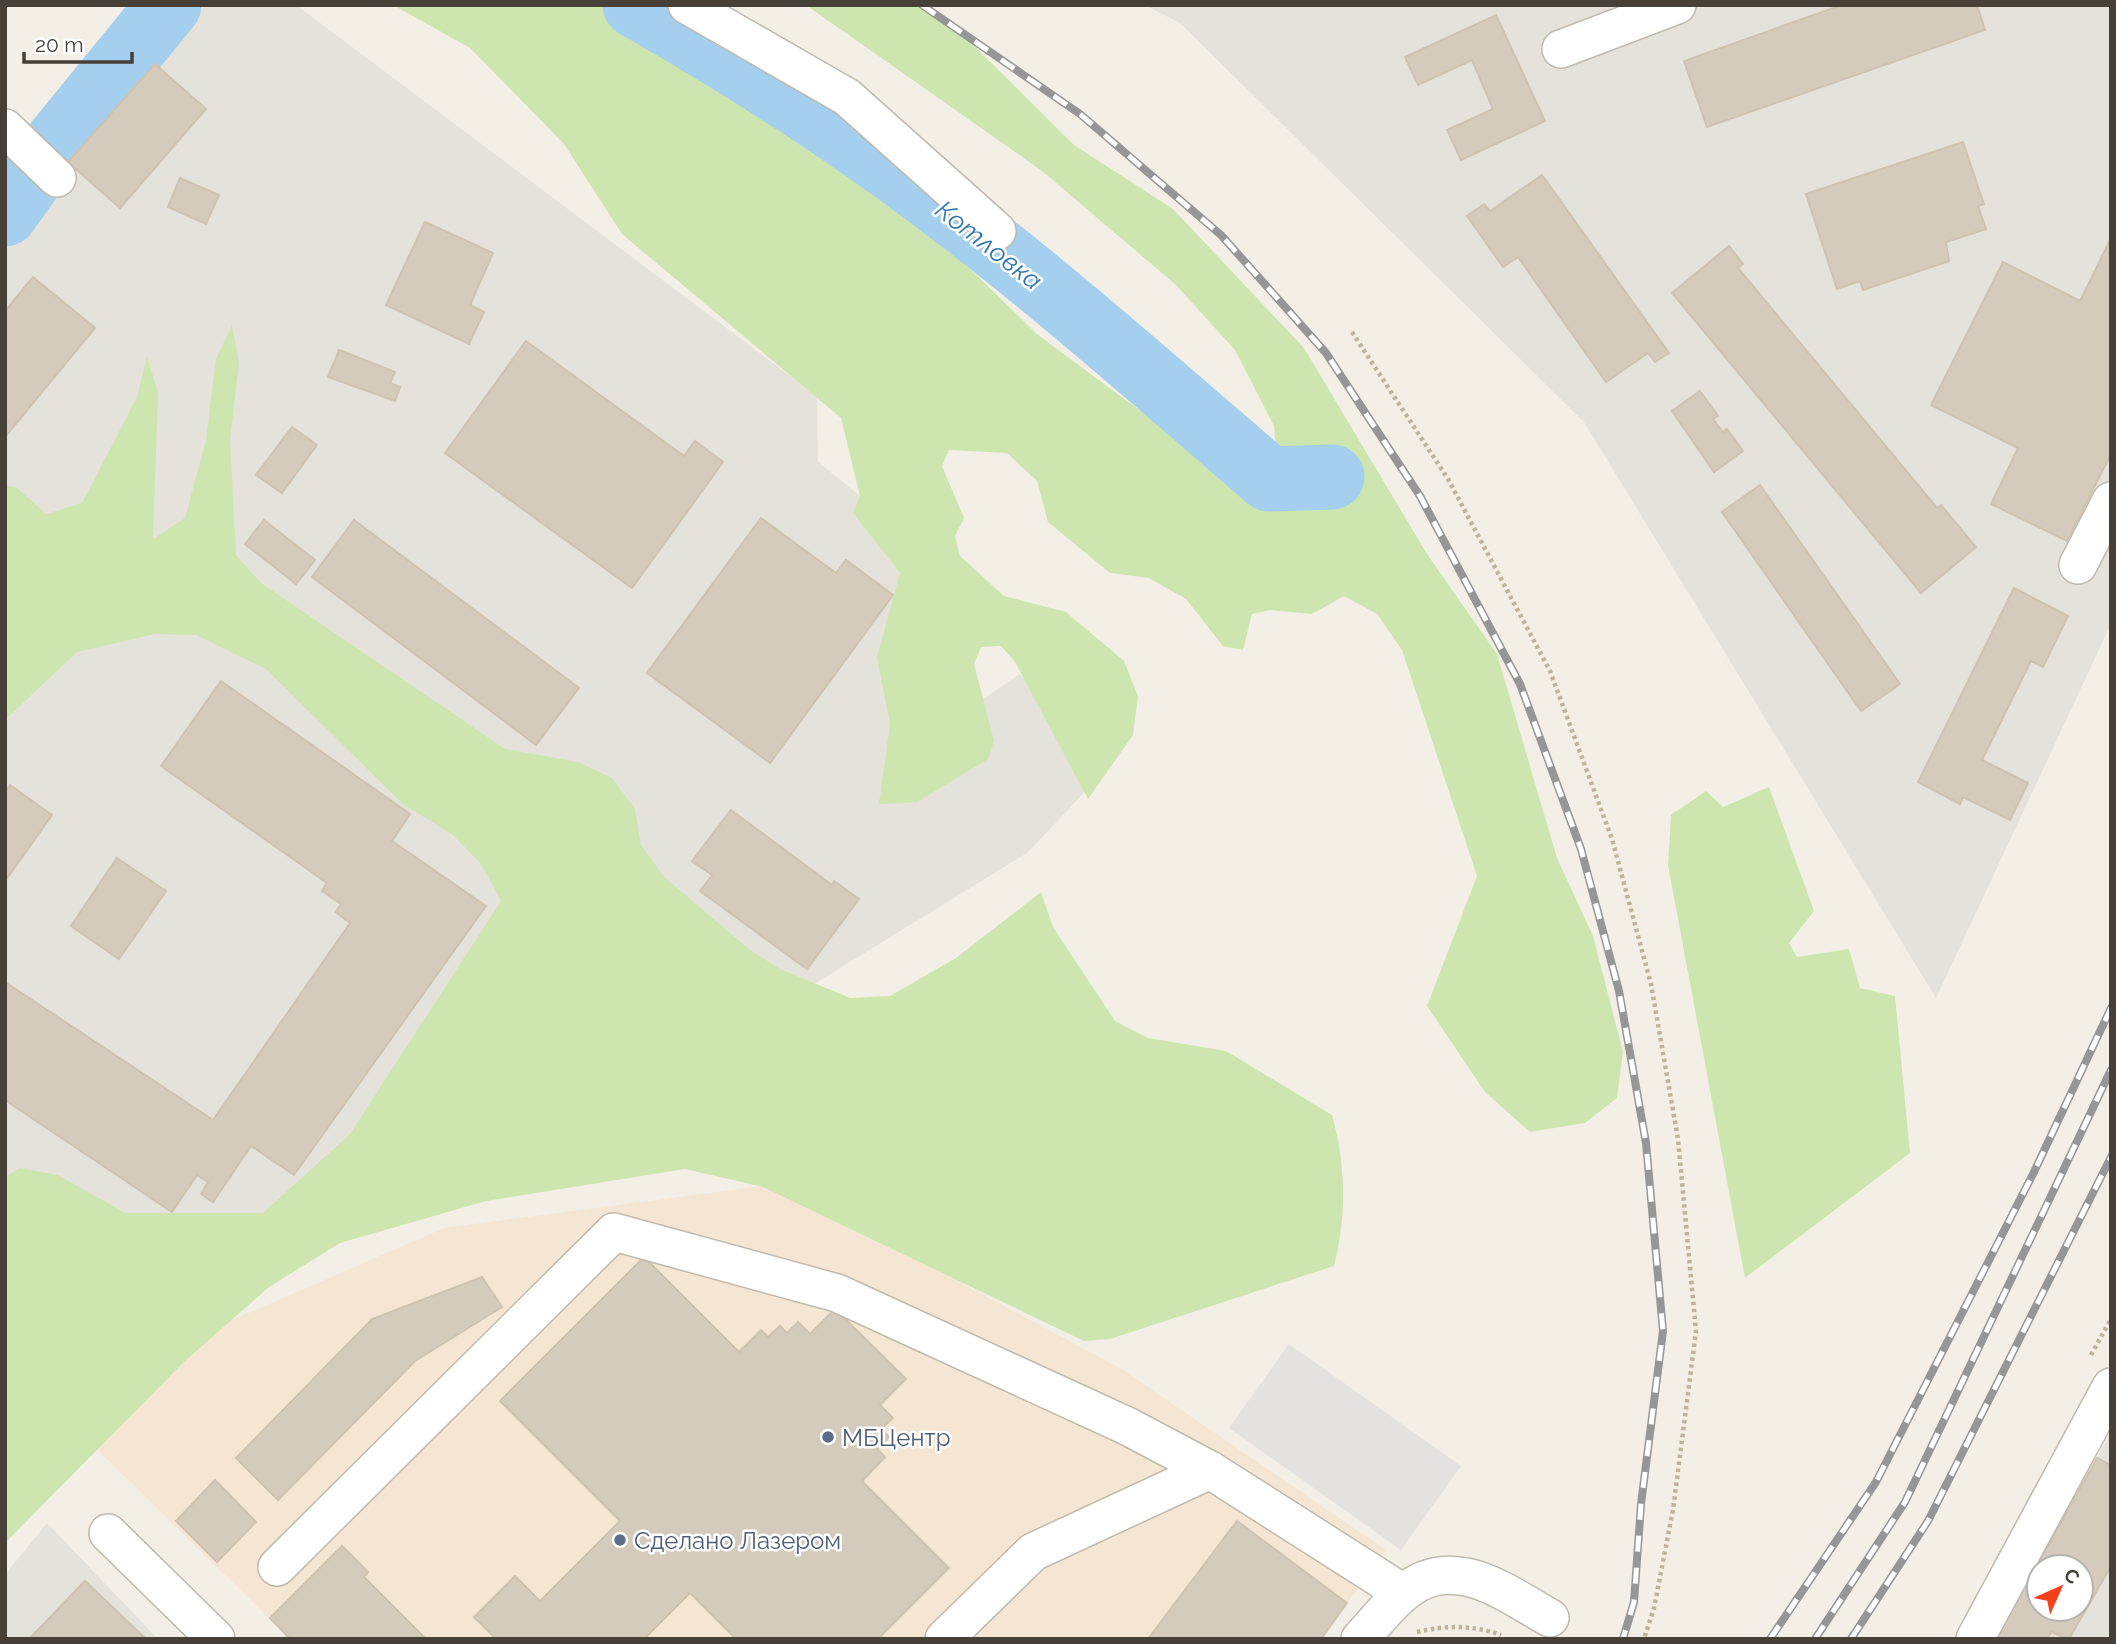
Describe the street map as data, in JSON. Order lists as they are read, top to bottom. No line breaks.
{"water":["Котловка"],"places":["МБЦентр","Сделано Лазером"],"scale_bar":"20 m","north":"top right"}
